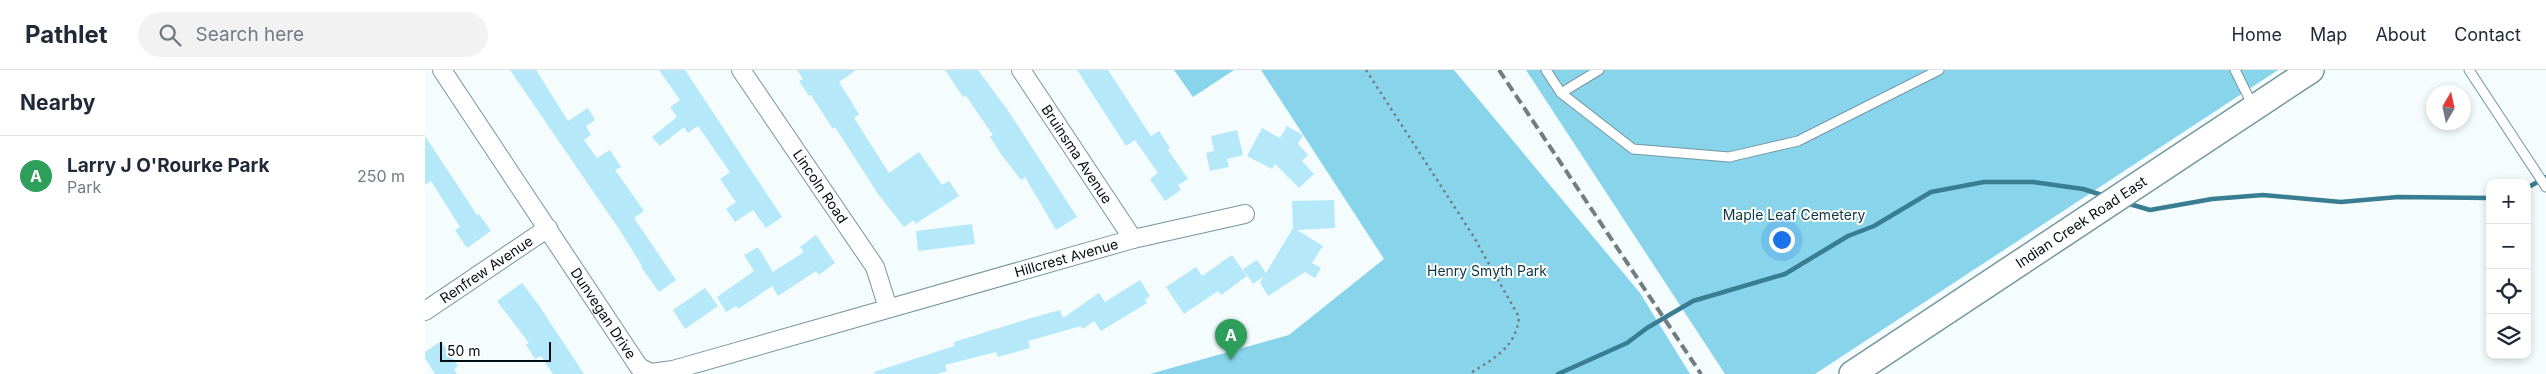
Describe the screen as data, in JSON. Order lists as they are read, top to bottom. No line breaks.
{"streets":{"main road":["Indian Creek Road East"],"street":["Bruinsma Avenue","Lincoln Road","Hillcrest Avenue","Renfrew Avenue","Dunvegan Drive"]},"crossings":[["Bruinsma Avenue","Hillcrest Avenue"],["Lincoln Road","Hillcrest Avenue"],["Lincoln Road","Dunvegan Drive"],["Hillcrest Avenue","Dunvegan Drive"],["Renfrew Avenue","Dunvegan Drive"]],"parks":["Maple Leaf Cemetery","Henry Smyth Park"],"scale_bar":"50 m","north":"top","page":{"header":"Pathlet","search":"Search here","nav":["Home","Map","About","Contact"],"heading":"Nearby","list":[{"mark":"A","name":"Larry J O'Rourke Park","note":"Park","value":"250 m"}],"map_buttons":["+","−"],"pins":"A","scale":"50 m"}}
